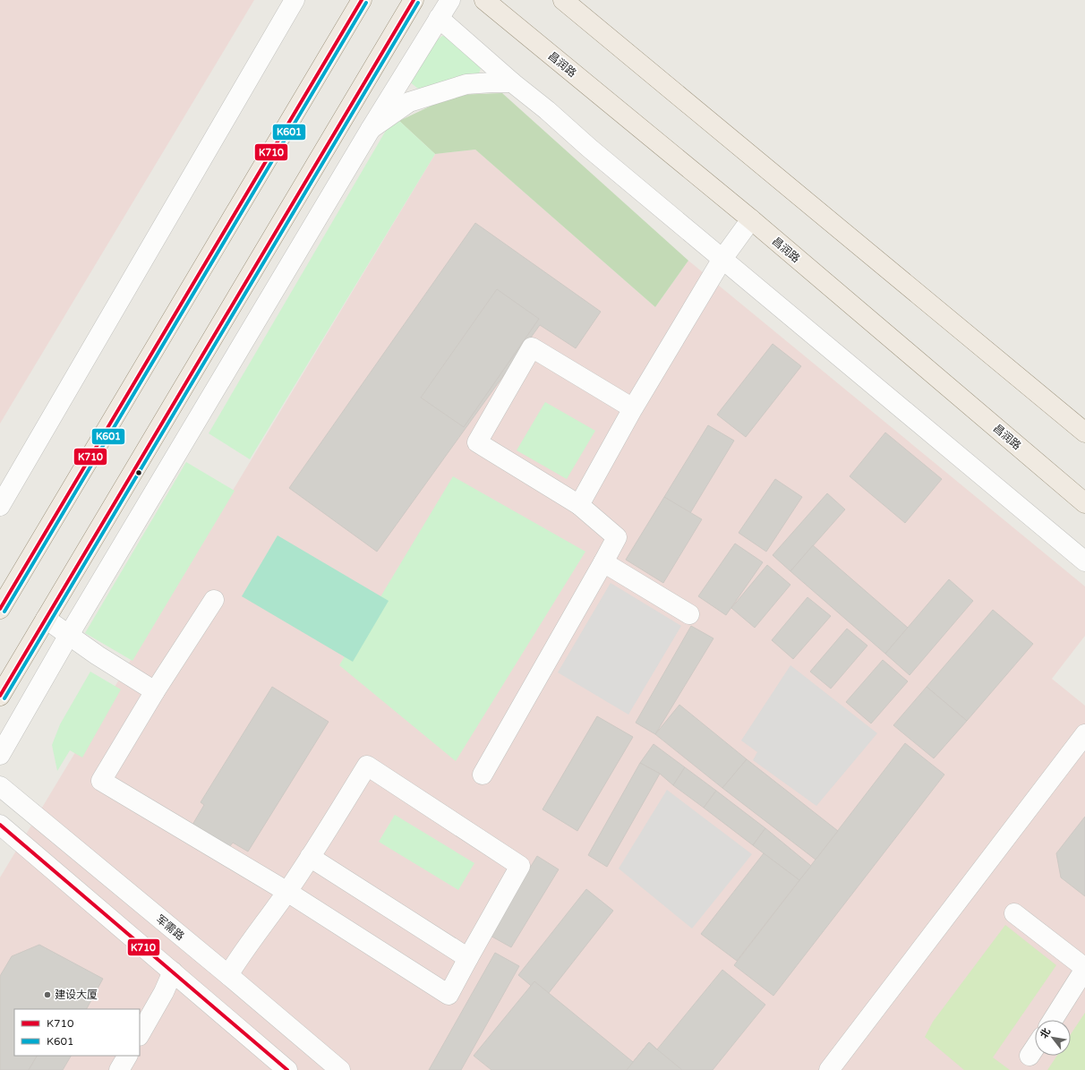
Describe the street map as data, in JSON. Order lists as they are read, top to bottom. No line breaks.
{"streets":{"main road":["昌润路"],"street":["军需路"]},"places":["建设大厦"],"lines":["transit line K710","transit line K601"],"legend":["K710","K601"],"north":"top left"}
